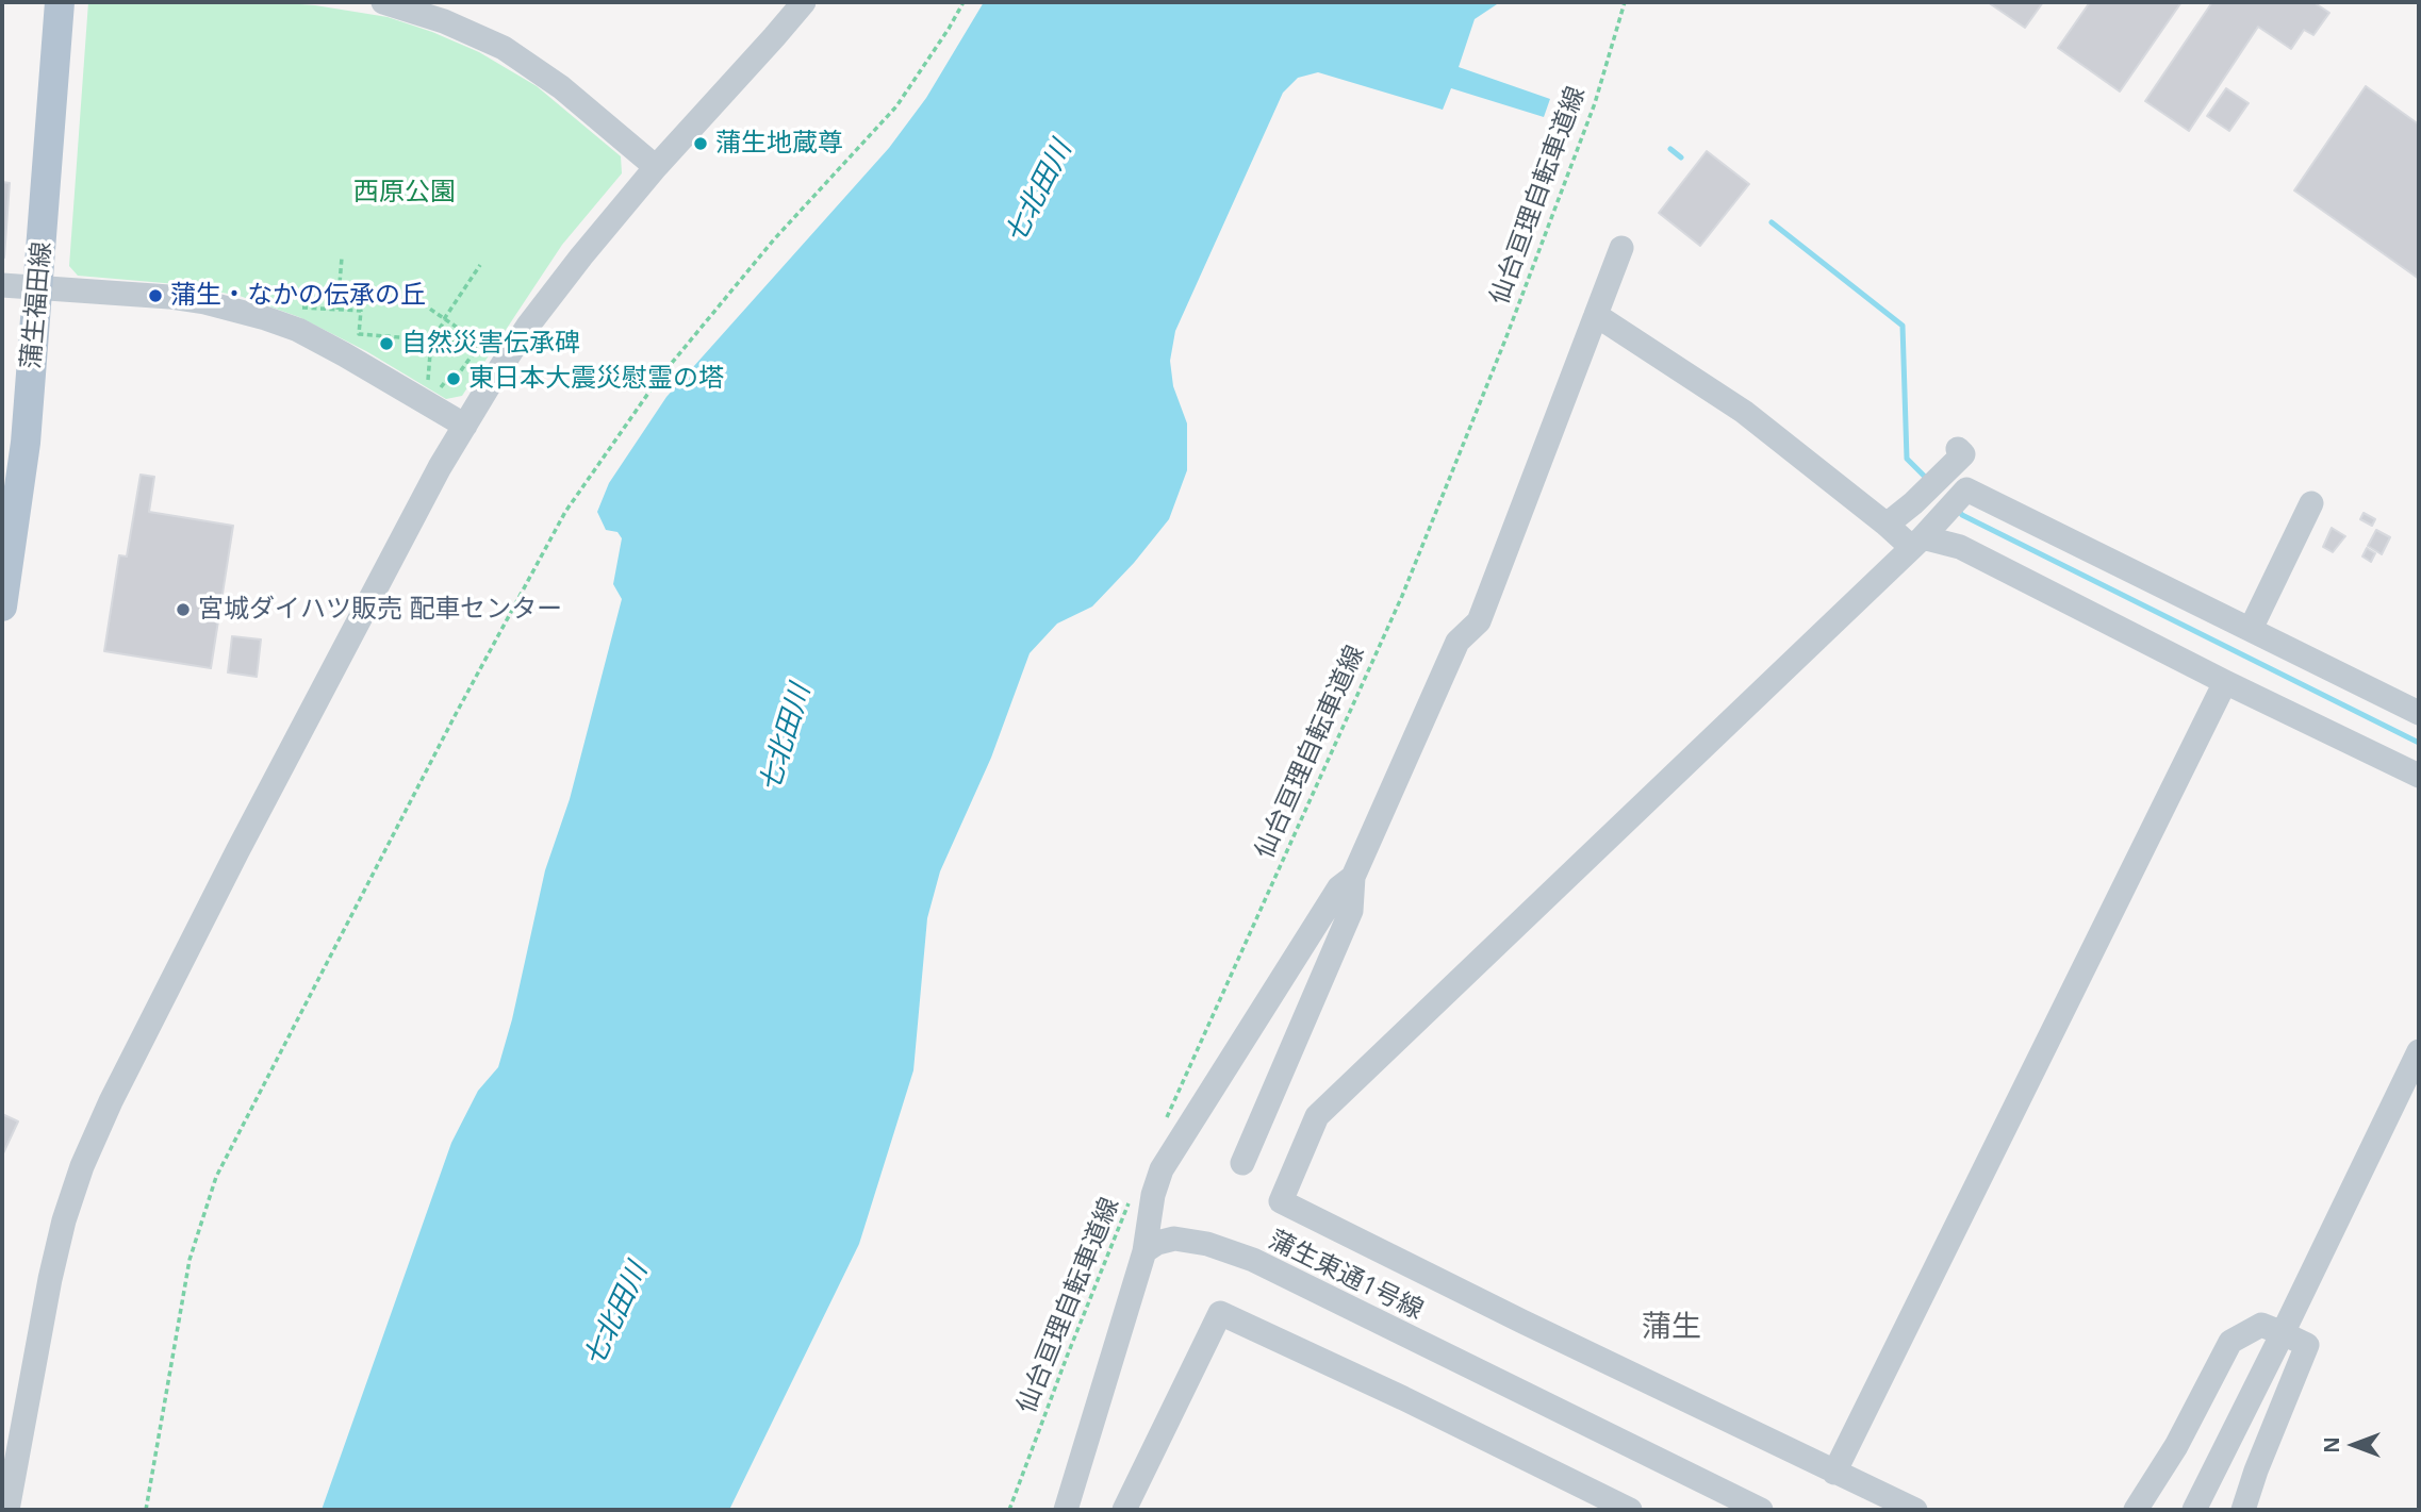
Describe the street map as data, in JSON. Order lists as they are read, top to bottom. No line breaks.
{"streets":{"main road":["蒲生福田線"],"street":["蒲生東通1号線"],"path":["仙台亘理自転車道線"]},"districts":["蒲生"],"water":["七北田川"],"parks":["西原公園"],"places":["蒲生地蔵尊","蒲生・なかの伝承の丘","自然災害伝承碑","東日本大震災慰霊の塔","宮城ダイハツ販売 配車センター"],"north":"left"}
